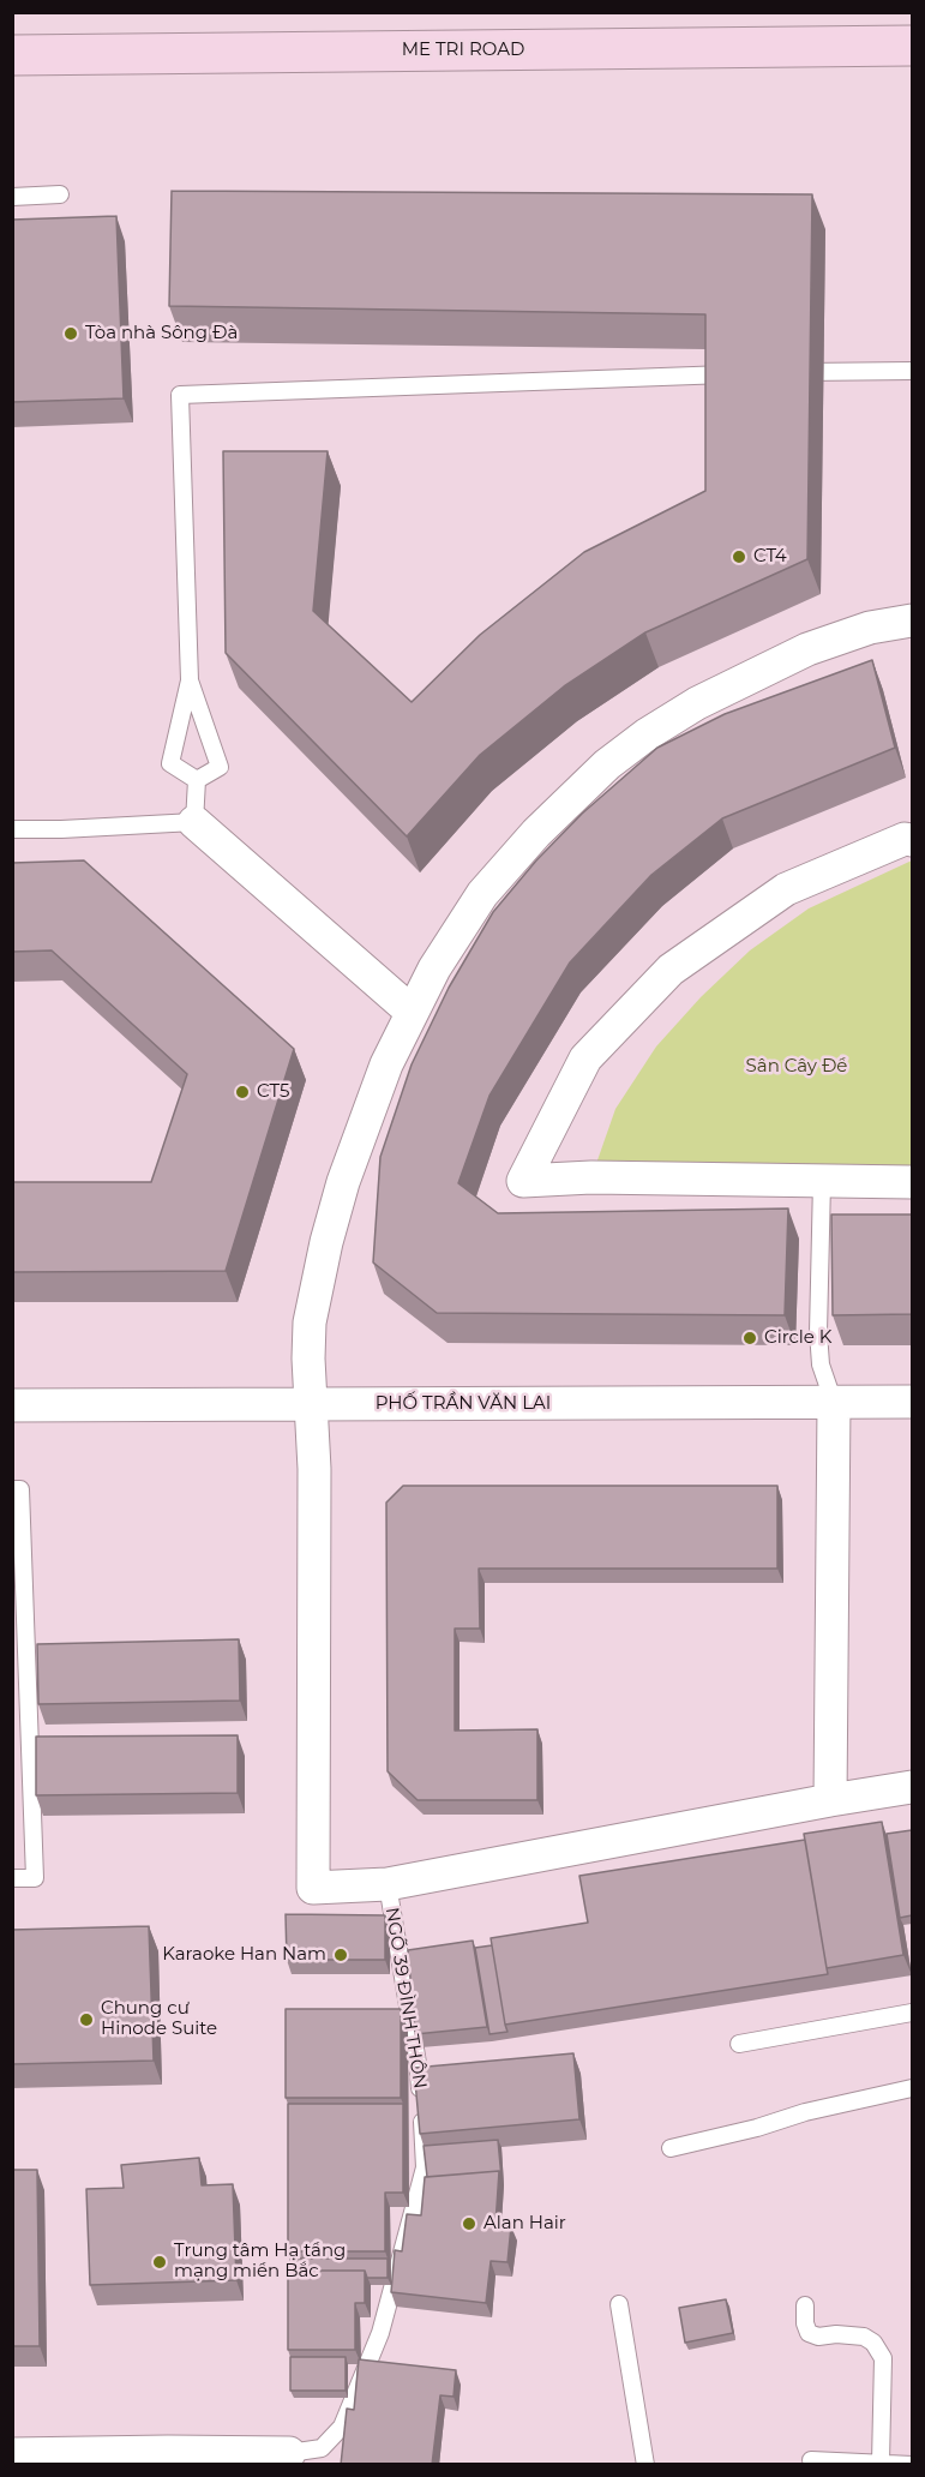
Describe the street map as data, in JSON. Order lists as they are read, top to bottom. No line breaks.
{"streets":{"main road":["ME TRI ROAD"],"street":["PHỐ TRẦN VĂN LAI"],"lane":["NGÕ 39 ĐÌNH THÔN"]},"parks":["Sân Cây Đề"],"places":["Tòa nhà Sông Đà","CT4","CT5","Circle K","Karaoke Han Nam","Chung cư Hinode Suite","Alan Hair","Trung tâm Hạ tầng mạng miền Bắc"]}
